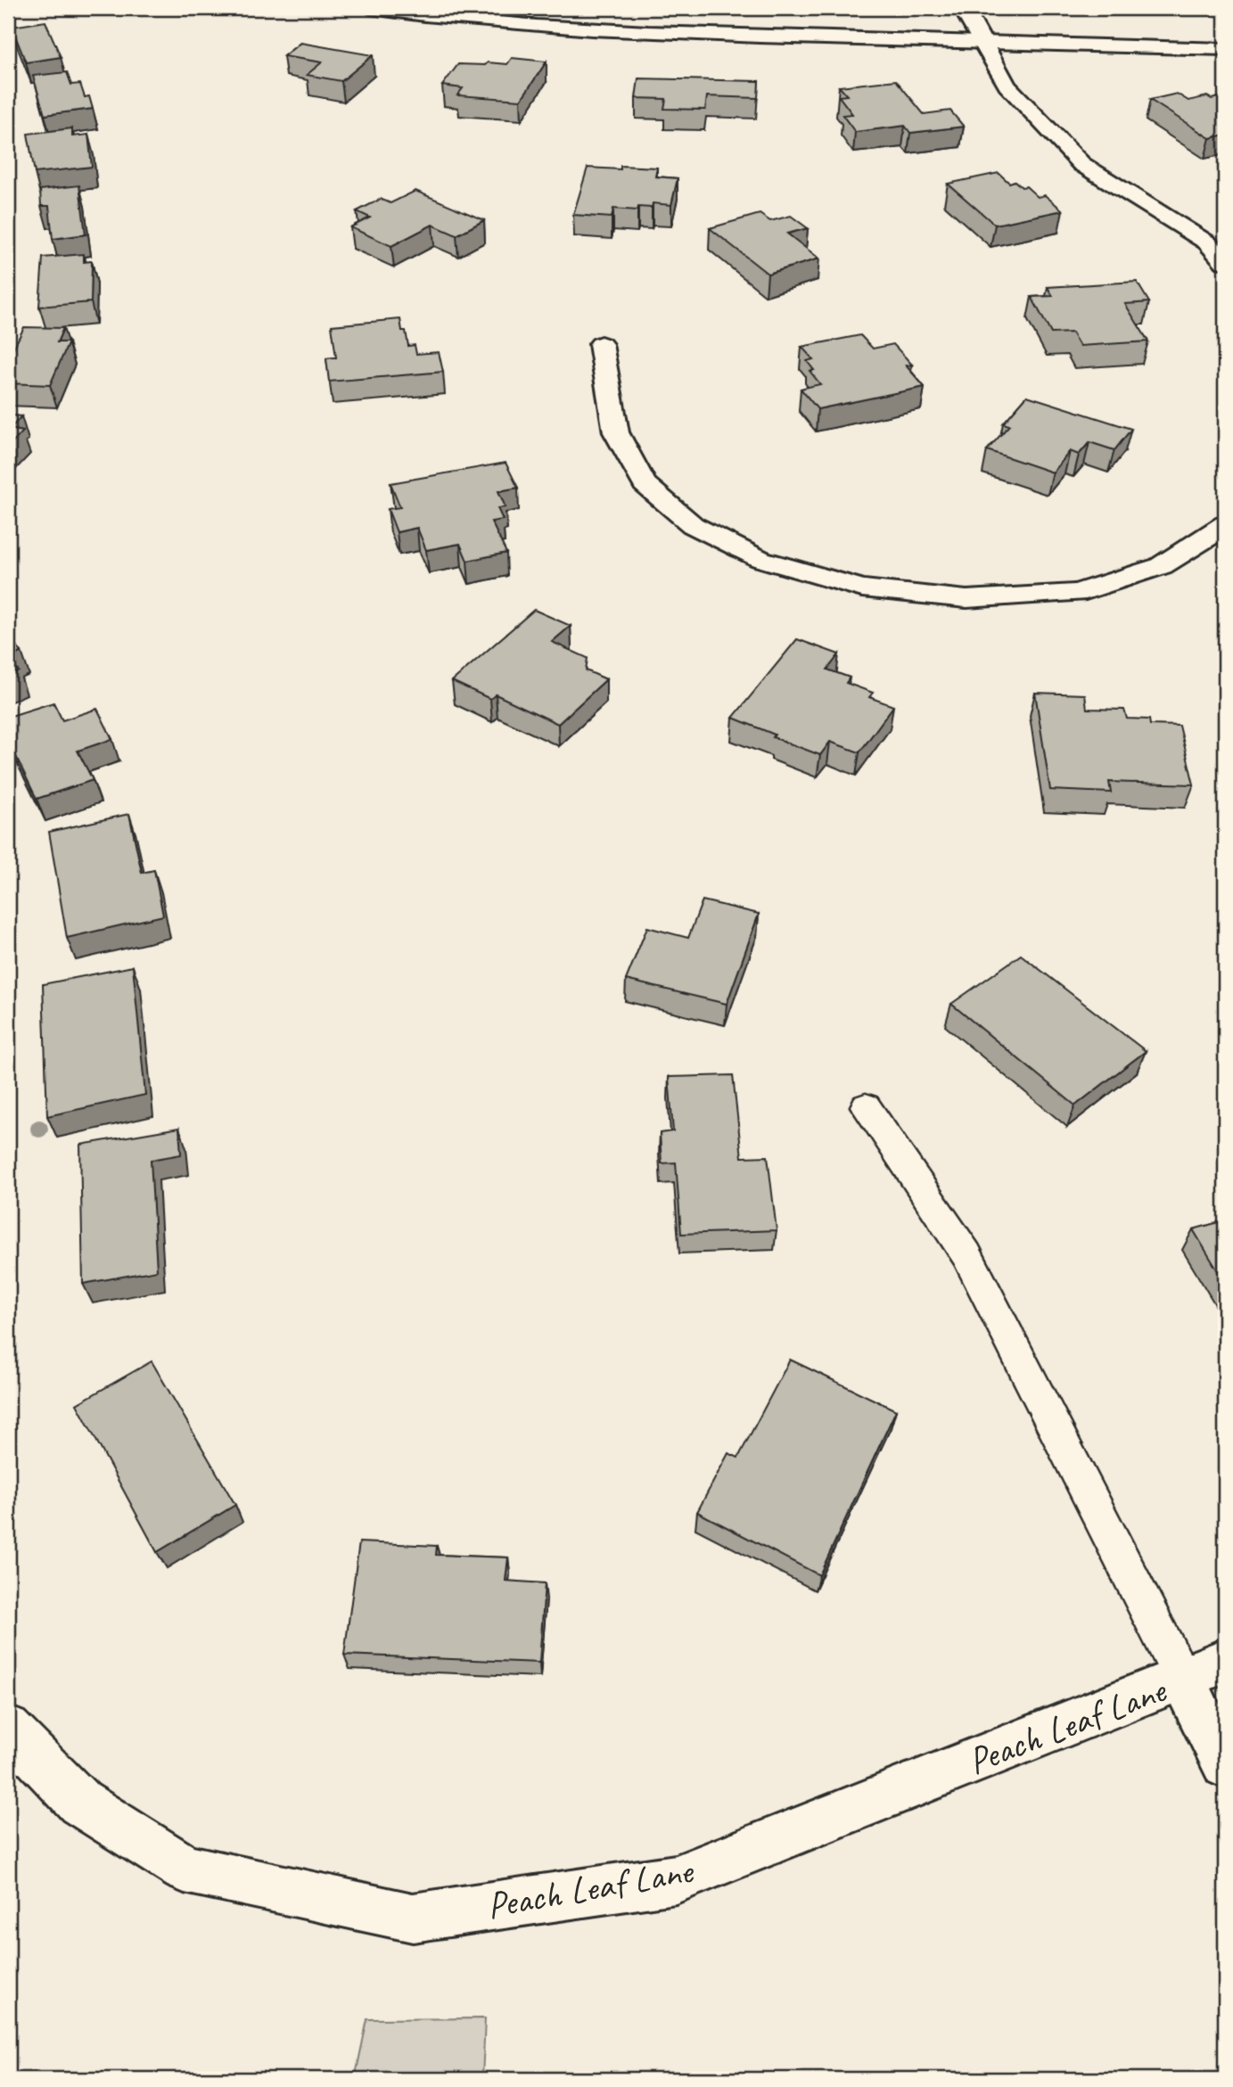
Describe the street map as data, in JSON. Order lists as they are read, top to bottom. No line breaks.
{"streets":{"street":["Peach Leaf Lane"]}}
